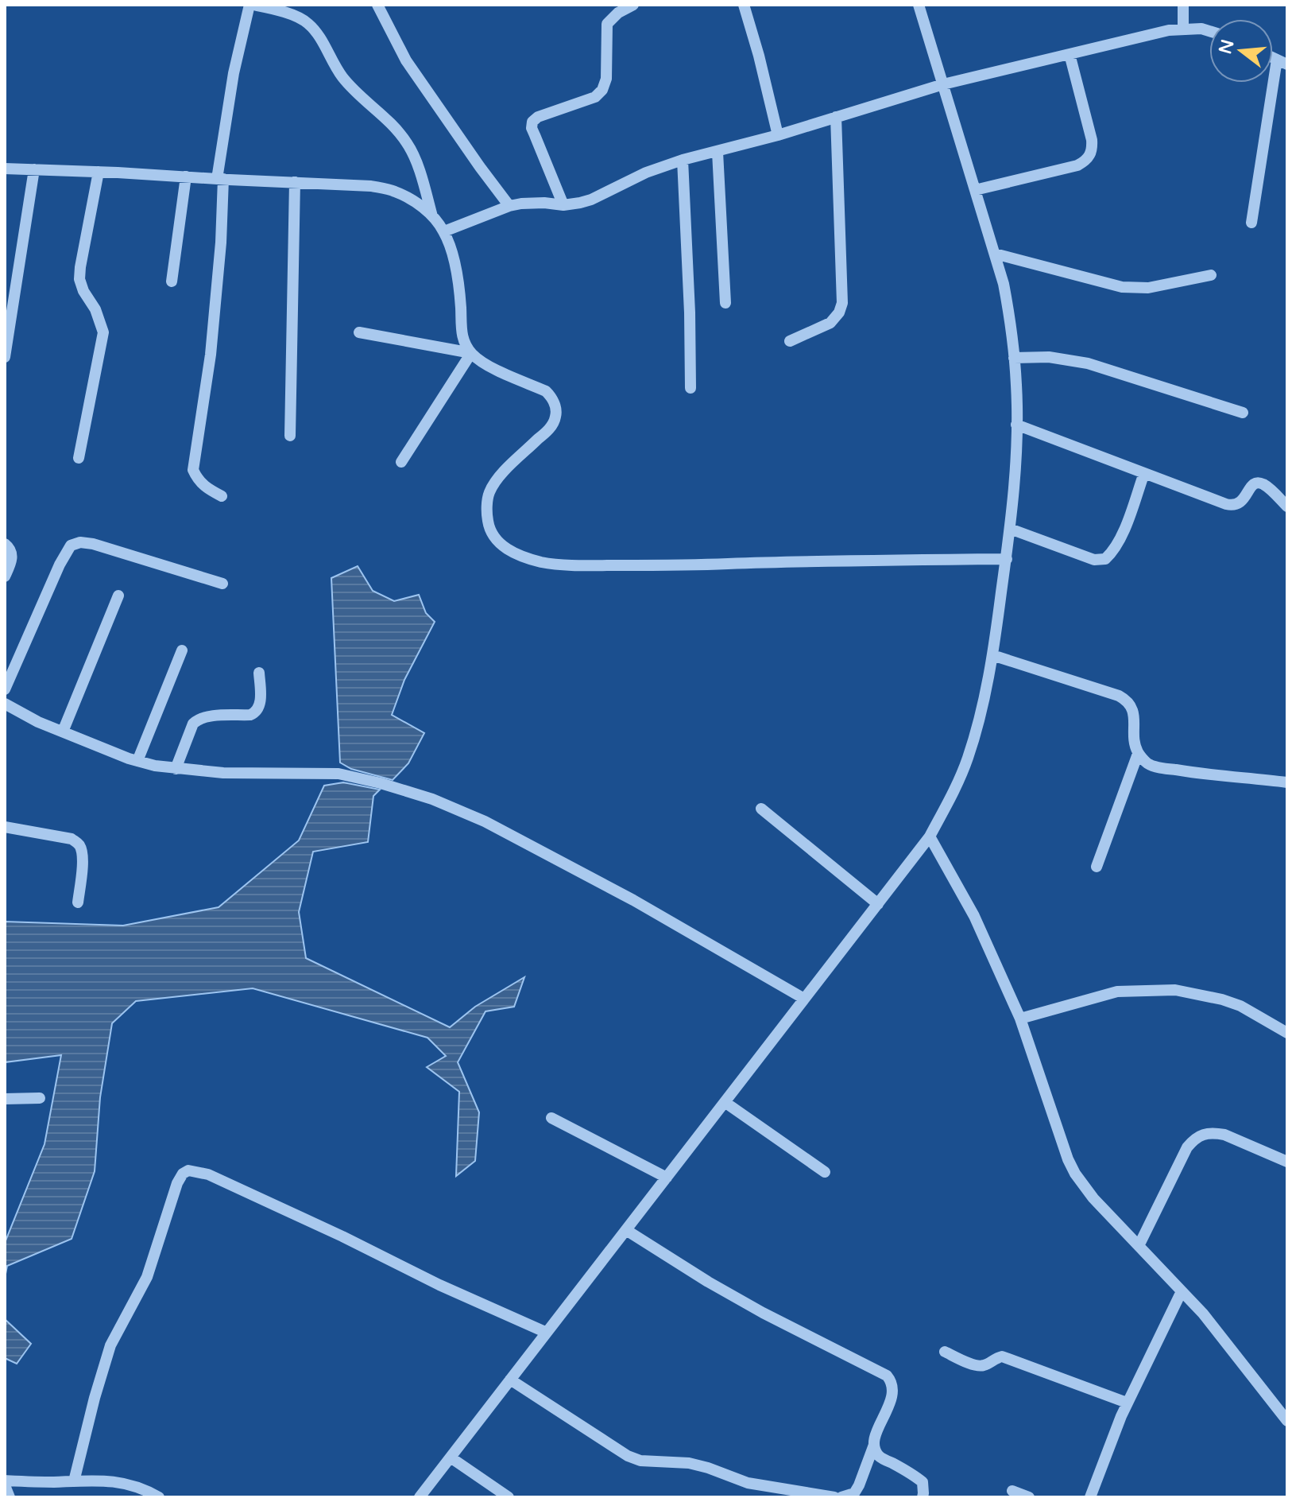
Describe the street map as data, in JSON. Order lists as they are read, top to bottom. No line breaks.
{"north":"left"}
